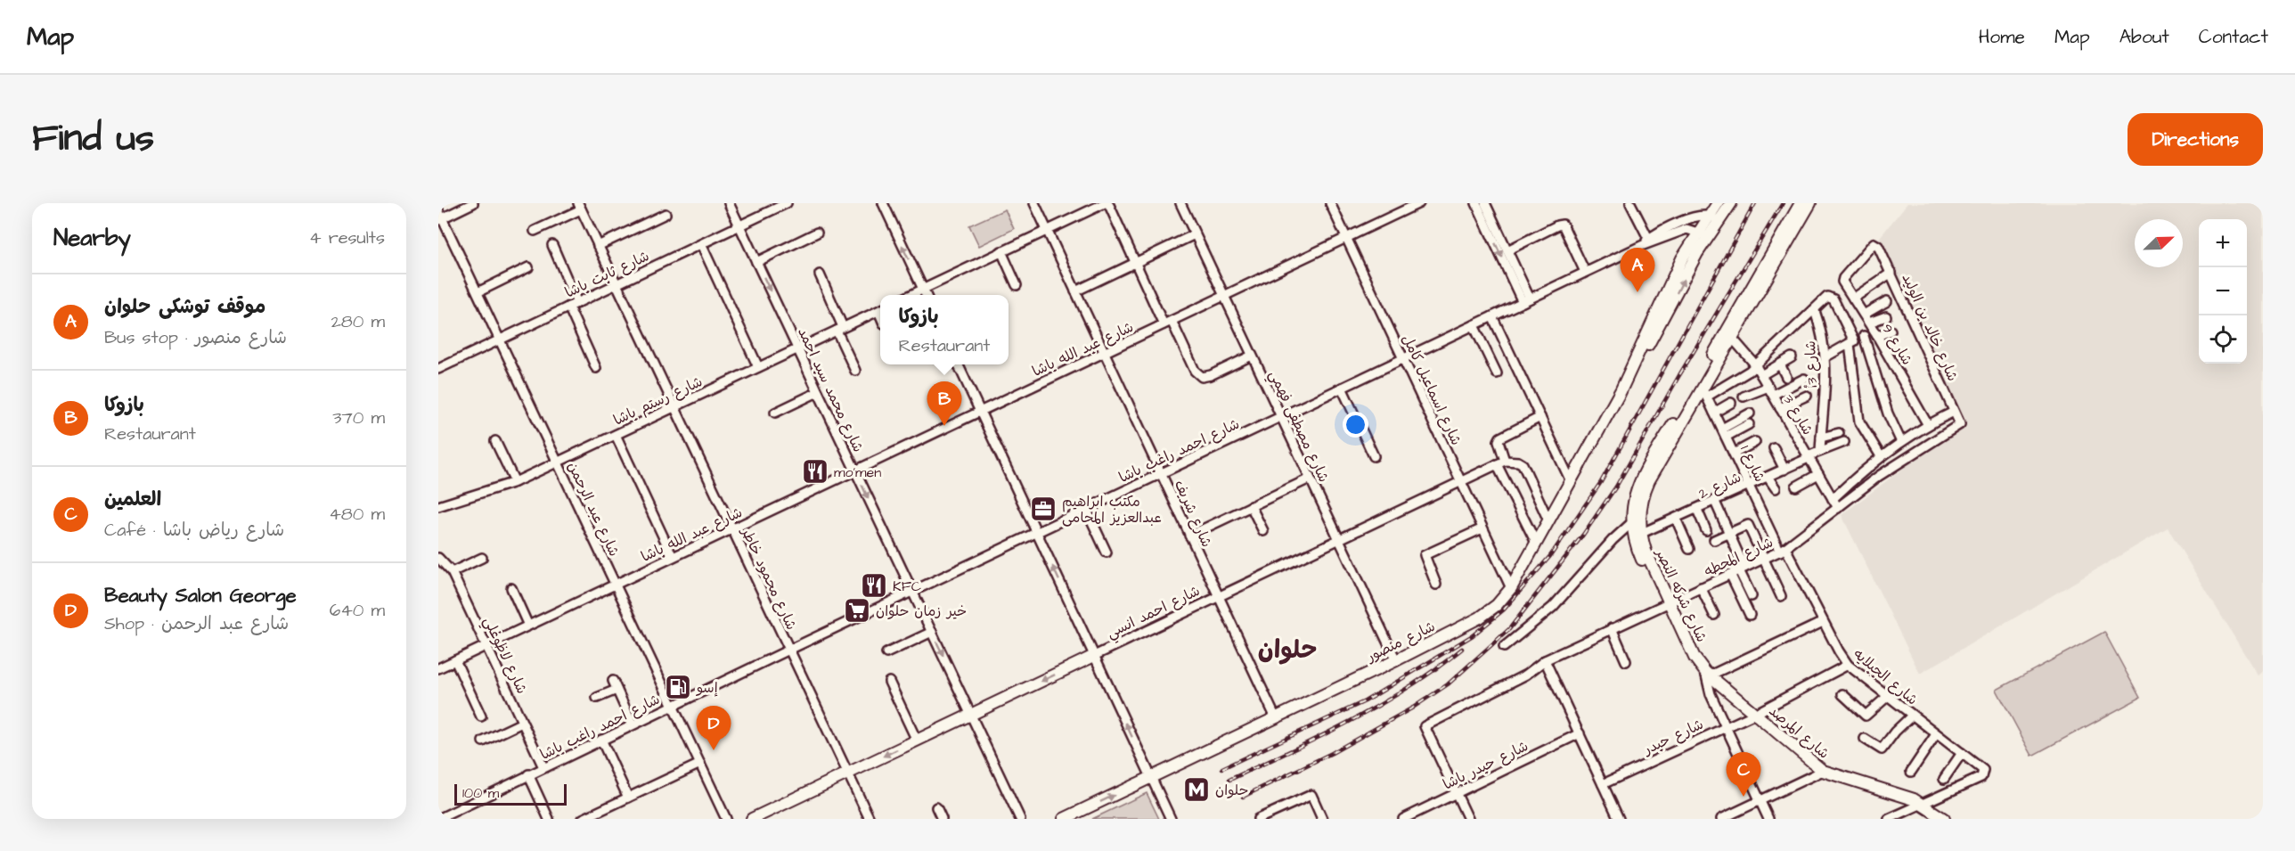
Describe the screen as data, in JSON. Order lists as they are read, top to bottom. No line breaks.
{"streets":{"street":["شارع ثابت باشا","شارع خالد بن الوليد","شارع 9","شارع عبد الله باشا","شارع 3أ","شارع محمد سيد احمد","شارع اسماعيل كامل","شارع رستم باشا","شارع 3","شارع مصطفى فهمي","شارع احمد راغب باشا","شارع 1","شارع 2","شارع عبد الرحمن","شارع شريف","شارع المحطه","شارع محمود خاطر","شارع شركه النصر","شارع احمد انسي","شارع منصور","شارع لاظوغلي","شارع الجبلايه","شارع المرصد","شارع حيدر","شارع حيدر باشا"]},"crossings":[["شارع ثابت باشا","شارع محمد سيد احمد"],["شارع ثابت باشا","شارع عبد الرحمن"],["شارع ثابت باشا","شارع محمود خاطر"],["شارع خالد بن الوليد","شارع 9"],["شارع خالد بن الوليد","شارع المحطه"],["شارع عبد الله باشا","شارع محمد سيد احمد"],["شارع عبد الله باشا","شارع اسماعيل كامل"],["شارع عبد الله باشا","شارع مصطفى فهمي"],["شارع عبد الله باشا","شارع عبد الرحمن"],["شارع عبد الله باشا","شارع شريف"],["شارع عبد الله باشا","شارع محمود خاطر"],["شارع عبد الله باشا","شارع لاظوغلي"],["شارع 3أ","شارع 2"],["شارع محمد سيد احمد","شارع رستم باشا"],["شارع محمد سيد احمد","شارع احمد راغب باشا"],["شارع محمد سيد احمد","شارع احمد انسي"],["شارع اسماعيل كامل","شارع احمد راغب باشا"],["شارع اسماعيل كامل","شارع احمد انسي"],["شارع اسماعيل كامل","شارع منصور"],["شارع رستم باشا","شارع عبد الرحمن"],["شارع رستم باشا","شارع محمود خاطر"],["شارع 3","شارع 2"],["شارع 3","شارع المحطه"],["شارع 3","شارع شركه النصر"],["شارع مصطفى فهمي","شارع احمد راغب باشا"],["شارع مصطفى فهمي","شارع احمد انسي"],["شارع مصطفى فهمي","شارع منصور"],["شارع احمد راغب باشا","شارع عبد الرحمن"],["شارع احمد راغب باشا","شارع شريف"],["شارع احمد راغب باشا","شارع محمود خاطر"],["شارع احمد راغب باشا","شارع منصور"],["شارع احمد راغب باشا","شارع لاظوغلي"],["شارع 1","شارع 2"],["شارع 1","شارع المحطه"],["شارع 1","شارع شركه النصر"],["شارع 1","شارع الجبلايه"],["شارع 2","شارع شركه النصر"],["شارع شريف","شارع احمد انسي"],["شارع شريف","شارع منصور"],["شارع المحطه","شارع شركه النصر"],["شارع المحطه","شارع الجبلايه"],["شارع المحطه","شارع حيدر باشا"],["شارع محمود خاطر","شارع احمد انسي"],["شارع شركه النصر","شارع المرصد"],["شارع الجبلايه","شارع المرصد"],["شارع الجبلايه","شارع حيدر"],["شارع المرصد","شارع حيدر"]],"districts":["حلوان"],"places":{"restaurant":["mo'men","KFC"],"office":["مكتب ابراهيم عبدالعزيز المحامى"],"supermarket":["خير زمان حلوان"],"fuel station":["إسو"],"metro station":["حلوان"]},"scale_bar":"100 m","north":"top right","page":{"header":"Map","nav":["Home","Map","About","Contact"],"title":"Find us","buttons":"Directions","heading":["Nearby","4 results"],"map_buttons":["+","−"],"pins":["A","B","D","C"],"list":[{"mark":"A","name":"موقف توشكى حلوان","note":"Bus stop · شارع منصور","value":"280 m"},{"mark":"B","name":"بازوكا","note":"Restaurant","value":"370 m"},{"mark":"C","name":"العلمين","note":"Café · شارع رياض باشا","value":"480 m"},{"mark":"D","name":"Beauty Salon George","note":"Shop · شارع عبد الرحمن","value":"640 m"}],"popup":["بازوكا","Restaurant"],"scale":"100 m"}}
